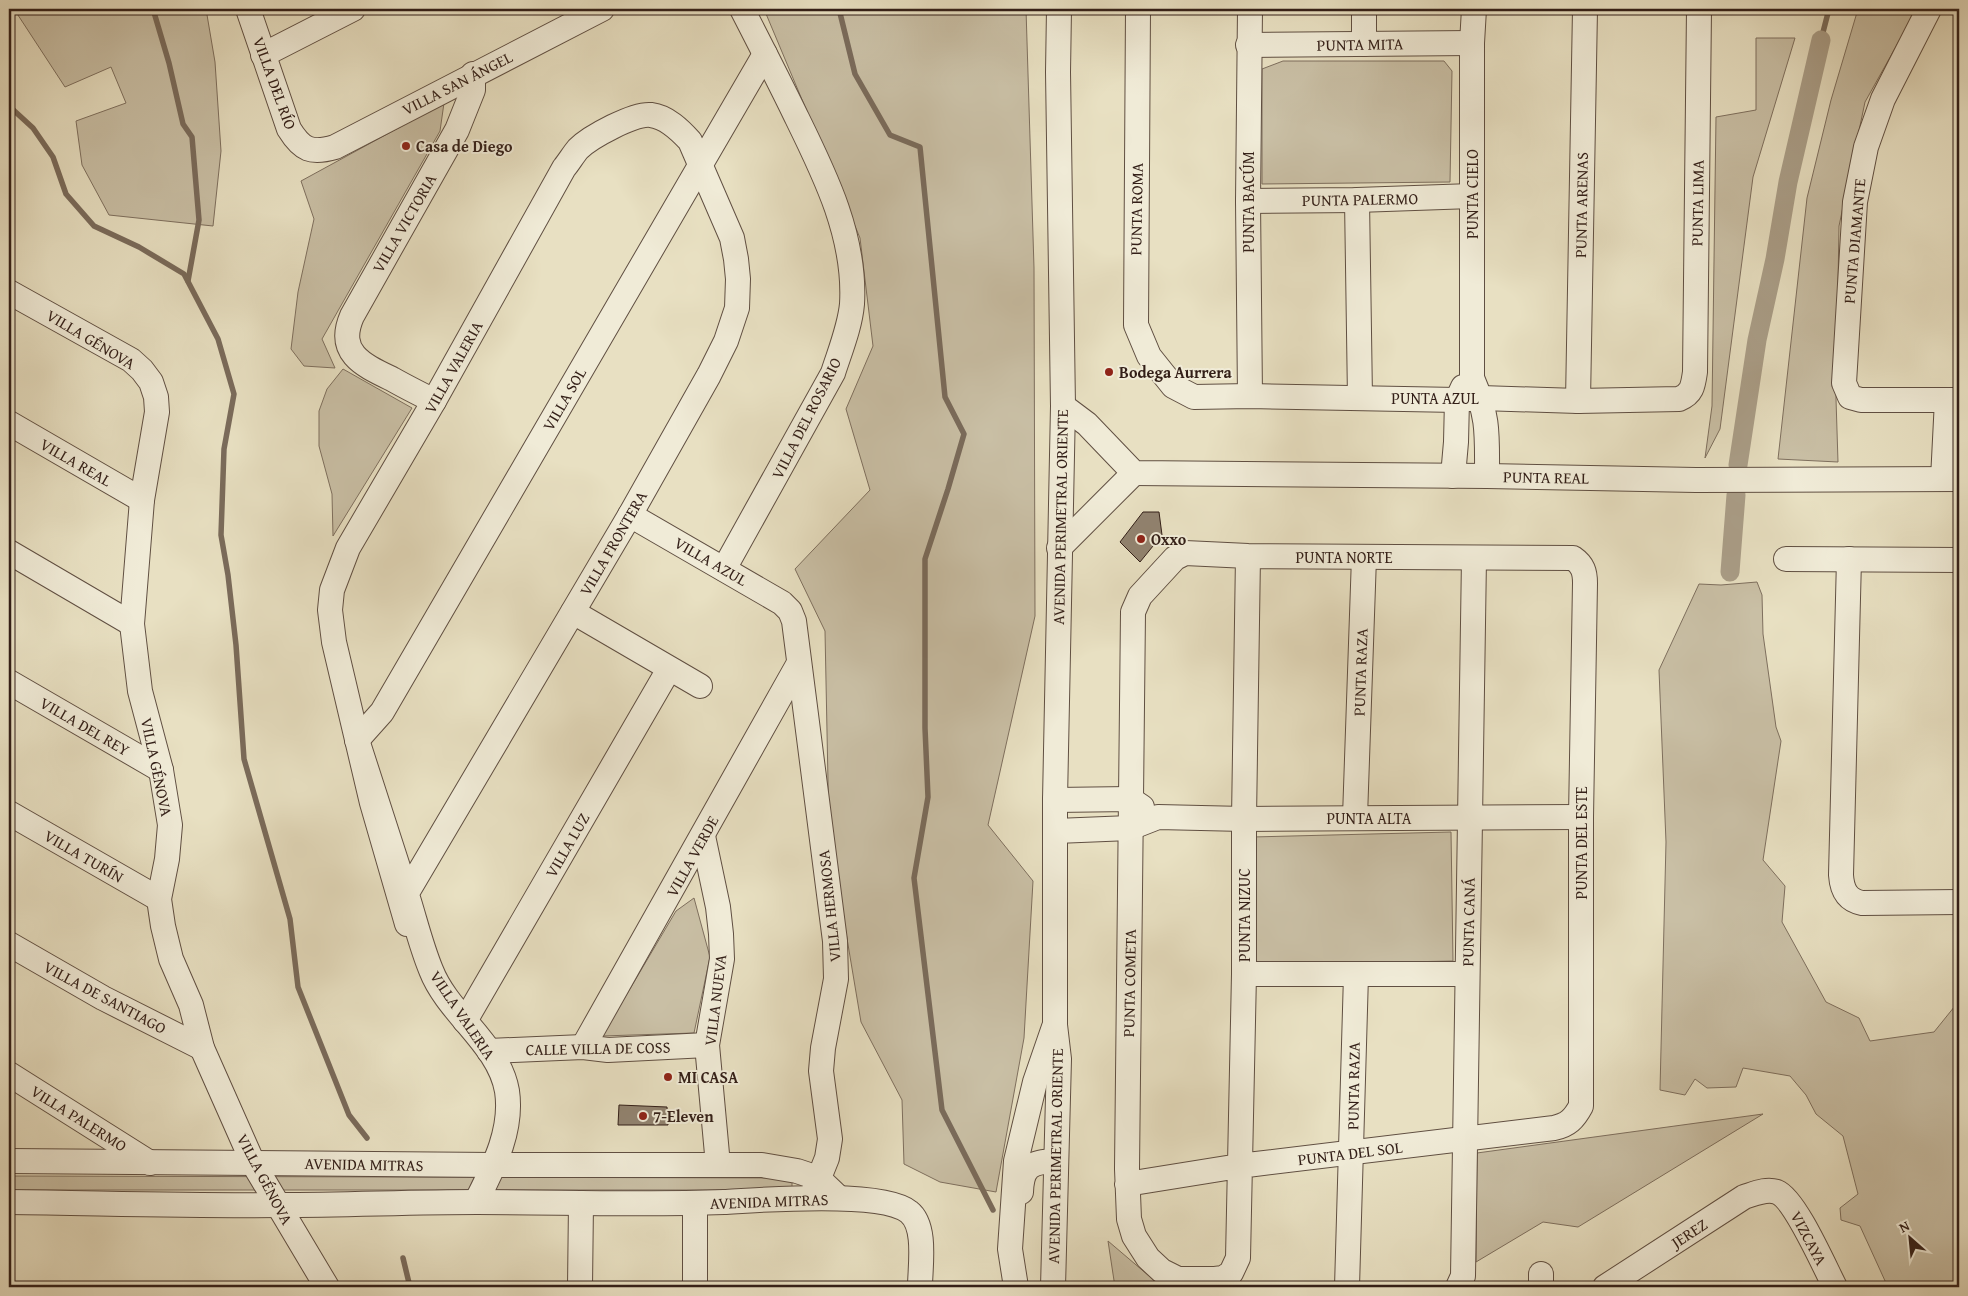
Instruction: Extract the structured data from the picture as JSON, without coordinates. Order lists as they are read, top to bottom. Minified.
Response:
{"streets":{"street":["PUNTA MITA","VILLA DEL RÍO","VILLA SAN ÁNGEL","PUNTA CIELO","PUNTA PALERMO","PUNTA BACÚM","PUNTA LIMA","PUNTA ARENAS","PUNTA ROMA","VILLA VICTORIA","PUNTA DIAMANTE","VILLA GÉNOVA","VILLA VALERIA","PUNTA AZUL","VILLA SOL","VILLA DEL ROSARIO","VILLA REAL","PUNTA REAL","AVENIDA PERIMETRAL ORIENTE","VILLA FRONTERA","PUNTA NORTE","VILLA AZUL","PUNTA RAZA","VILLA DEL REY","PUNTA ALTA","PUNTA DEL ESTE","VILLA LUZ","VILLA TURÍN","VILLA VERDE","VILLA HERMOSA","PUNTA NIZUC","PUNTA CANÁ","PUNTA COMETA","VILLA DE SANTIAGO","VILLA NUEVA","CALLE VILLA DE COSS","VILLA PALERMO","PUNTA DEL SOL","AVENIDA MITRAS","JEREZ","VIZCAYA"]},"crossings":[["PUNTA MITA","PUNTA CIELO"],["PUNTA MITA","PUNTA BACÚM"],["VILLA DEL RÍO","VILLA SAN ÁNGEL"],["VILLA SAN ÁNGEL","VILLA VICTORIA"],["PUNTA CIELO","PUNTA PALERMO"],["PUNTA CIELO","PUNTA AZUL"],["PUNTA CIELO","PUNTA REAL"],["PUNTA PALERMO","PUNTA BACÚM"],["PUNTA BACÚM","PUNTA AZUL"],["PUNTA LIMA","PUNTA AZUL"],["PUNTA ARENAS","PUNTA AZUL"],["PUNTA ROMA","PUNTA AZUL"],["VILLA VICTORIA","VILLA VALERIA"],["VILLA GÉNOVA","VILLA REAL"],["VILLA GÉNOVA","VILLA DEL REY"],["VILLA GÉNOVA","VILLA TURÍN"],["VILLA GÉNOVA","VILLA DE SANTIAGO"],["VILLA GÉNOVA","AVENIDA MITRAS"],["VILLA VALERIA","VILLA SOL"],["VILLA VALERIA","VILLA FRONTERA"],["VILLA VALERIA","VILLA LUZ"],["VILLA VALERIA","CALLE VILLA DE COSS"],["VILLA VALERIA","AVENIDA MITRAS"],["VILLA SOL","VILLA DEL ROSARIO"],["VILLA SOL","VILLA FRONTERA"],["VILLA DEL ROSARIO","VILLA AZUL"],["AVENIDA PERIMETRAL ORIENTE","PUNTA ALTA"],["VILLA FRONTERA","VILLA AZUL"],["PUNTA NORTE","PUNTA RAZA"],["PUNTA NORTE","PUNTA DEL ESTE"],["PUNTA NORTE","PUNTA NIZUC"],["PUNTA NORTE","PUNTA CANÁ"],["PUNTA NORTE","PUNTA COMETA"],["VILLA AZUL","VILLA HERMOSA"],["PUNTA RAZA","PUNTA ALTA"],["PUNTA RAZA","PUNTA DEL SOL"],["PUNTA ALTA","PUNTA DEL ESTE"],["PUNTA ALTA","PUNTA NIZUC"],["PUNTA ALTA","PUNTA CANÁ"],["PUNTA ALTA","PUNTA COMETA"],["PUNTA DEL ESTE","PUNTA DEL SOL"],["VILLA VERDE","VILLA HERMOSA"],["VILLA VERDE","VILLA NUEVA"],["VILLA VERDE","CALLE VILLA DE COSS"],["VILLA HERMOSA","AVENIDA MITRAS"],["PUNTA NIZUC","PUNTA COMETA"],["PUNTA NIZUC","PUNTA DEL SOL"],["PUNTA CANÁ","PUNTA DEL SOL"],["PUNTA COMETA","PUNTA DEL SOL"],["VILLA NUEVA","CALLE VILLA DE COSS"],["VILLA NUEVA","AVENIDA MITRAS"],["VILLA PALERMO","AVENIDA MITRAS"],["JEREZ","VIZCAYA"]],"places":["Casa de Diego","Bodega Aurrera","Oxxo","MI CASA","7-Eleven"],"north":"top left"}
